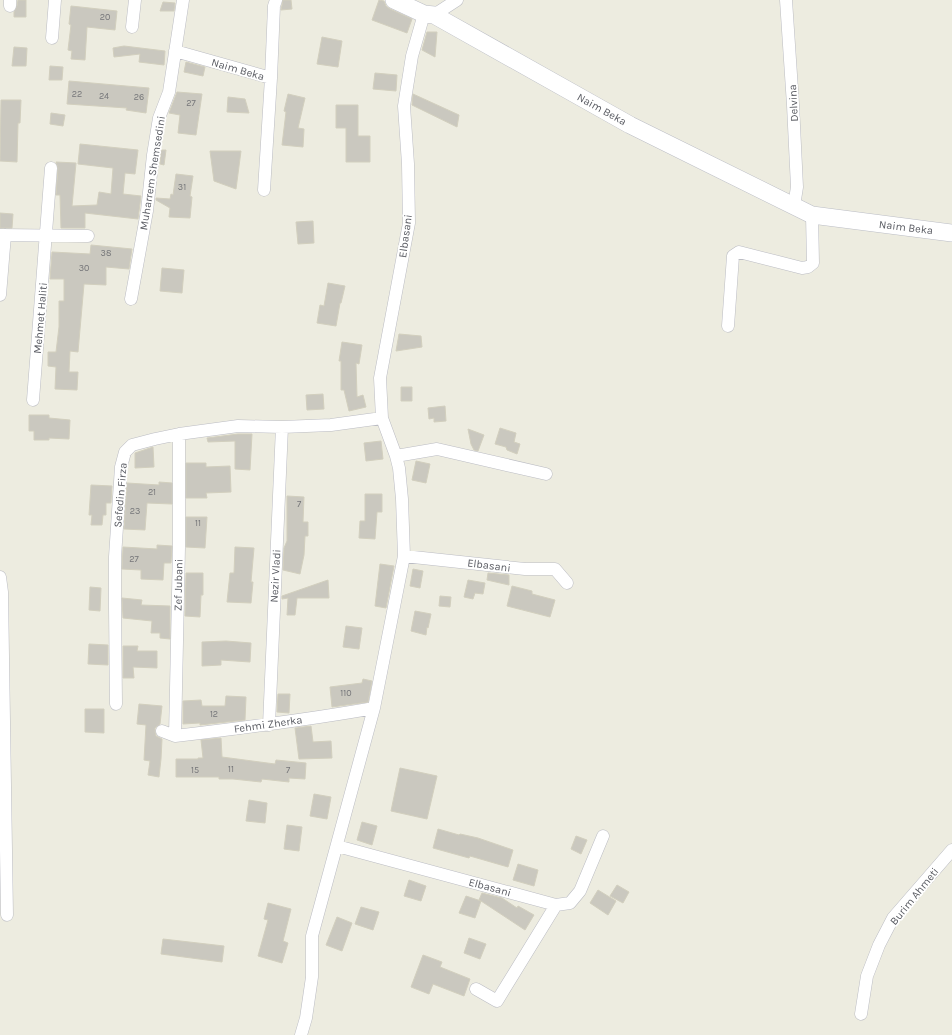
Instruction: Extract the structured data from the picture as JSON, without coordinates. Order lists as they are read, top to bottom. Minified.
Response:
{"streets":{"street":["Naim Beka","Delvina","Muharrem Shemsedini","Elbasani","Mehmet Haliti","Sefedin Firza","Nezir Vladi","Zef Jubani","Fehmi Zherka","Burim Ahmeti"]},"crossings":[["Naim Beka","Delvina"],["Naim Beka","Muharrem Shemsedini"],["Naim Beka","Elbasani"],["Elbasani","Sefedin Firza"],["Elbasani","Fehmi Zherka"],["Sefedin Firza","Nezir Vladi"],["Sefedin Firza","Zef Jubani"],["Nezir Vladi","Fehmi Zherka"],["Zef Jubani","Fehmi Zherka"]],"house_numbers":["20","22","24","26","27","31","38","30","21","7","23","11","27","110","12","11","15","7"]}
